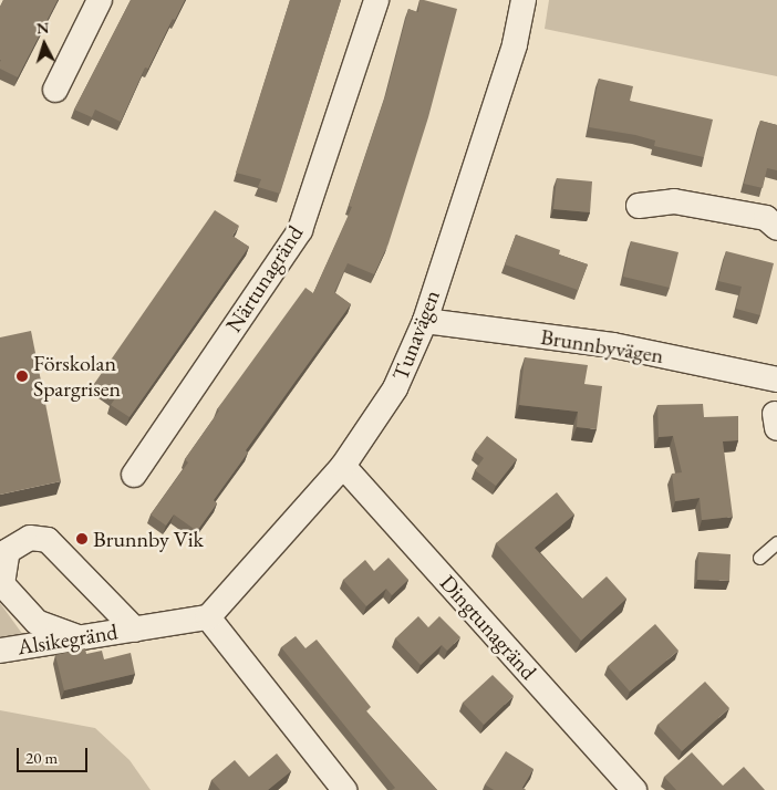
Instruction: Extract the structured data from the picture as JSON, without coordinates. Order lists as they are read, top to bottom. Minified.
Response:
{"streets":{"street":["Närtunagränd","Tunavägen","Brunnbyvägen","Dingtunagränd","Alsikegränd"]},"crossings":[["Tunavägen","Brunnbyvägen"],["Tunavägen","Dingtunagränd"]],"places":["Förskolan Spargrisen","Brunnby Vik"],"scale_bar":"20 m","north":"top"}
